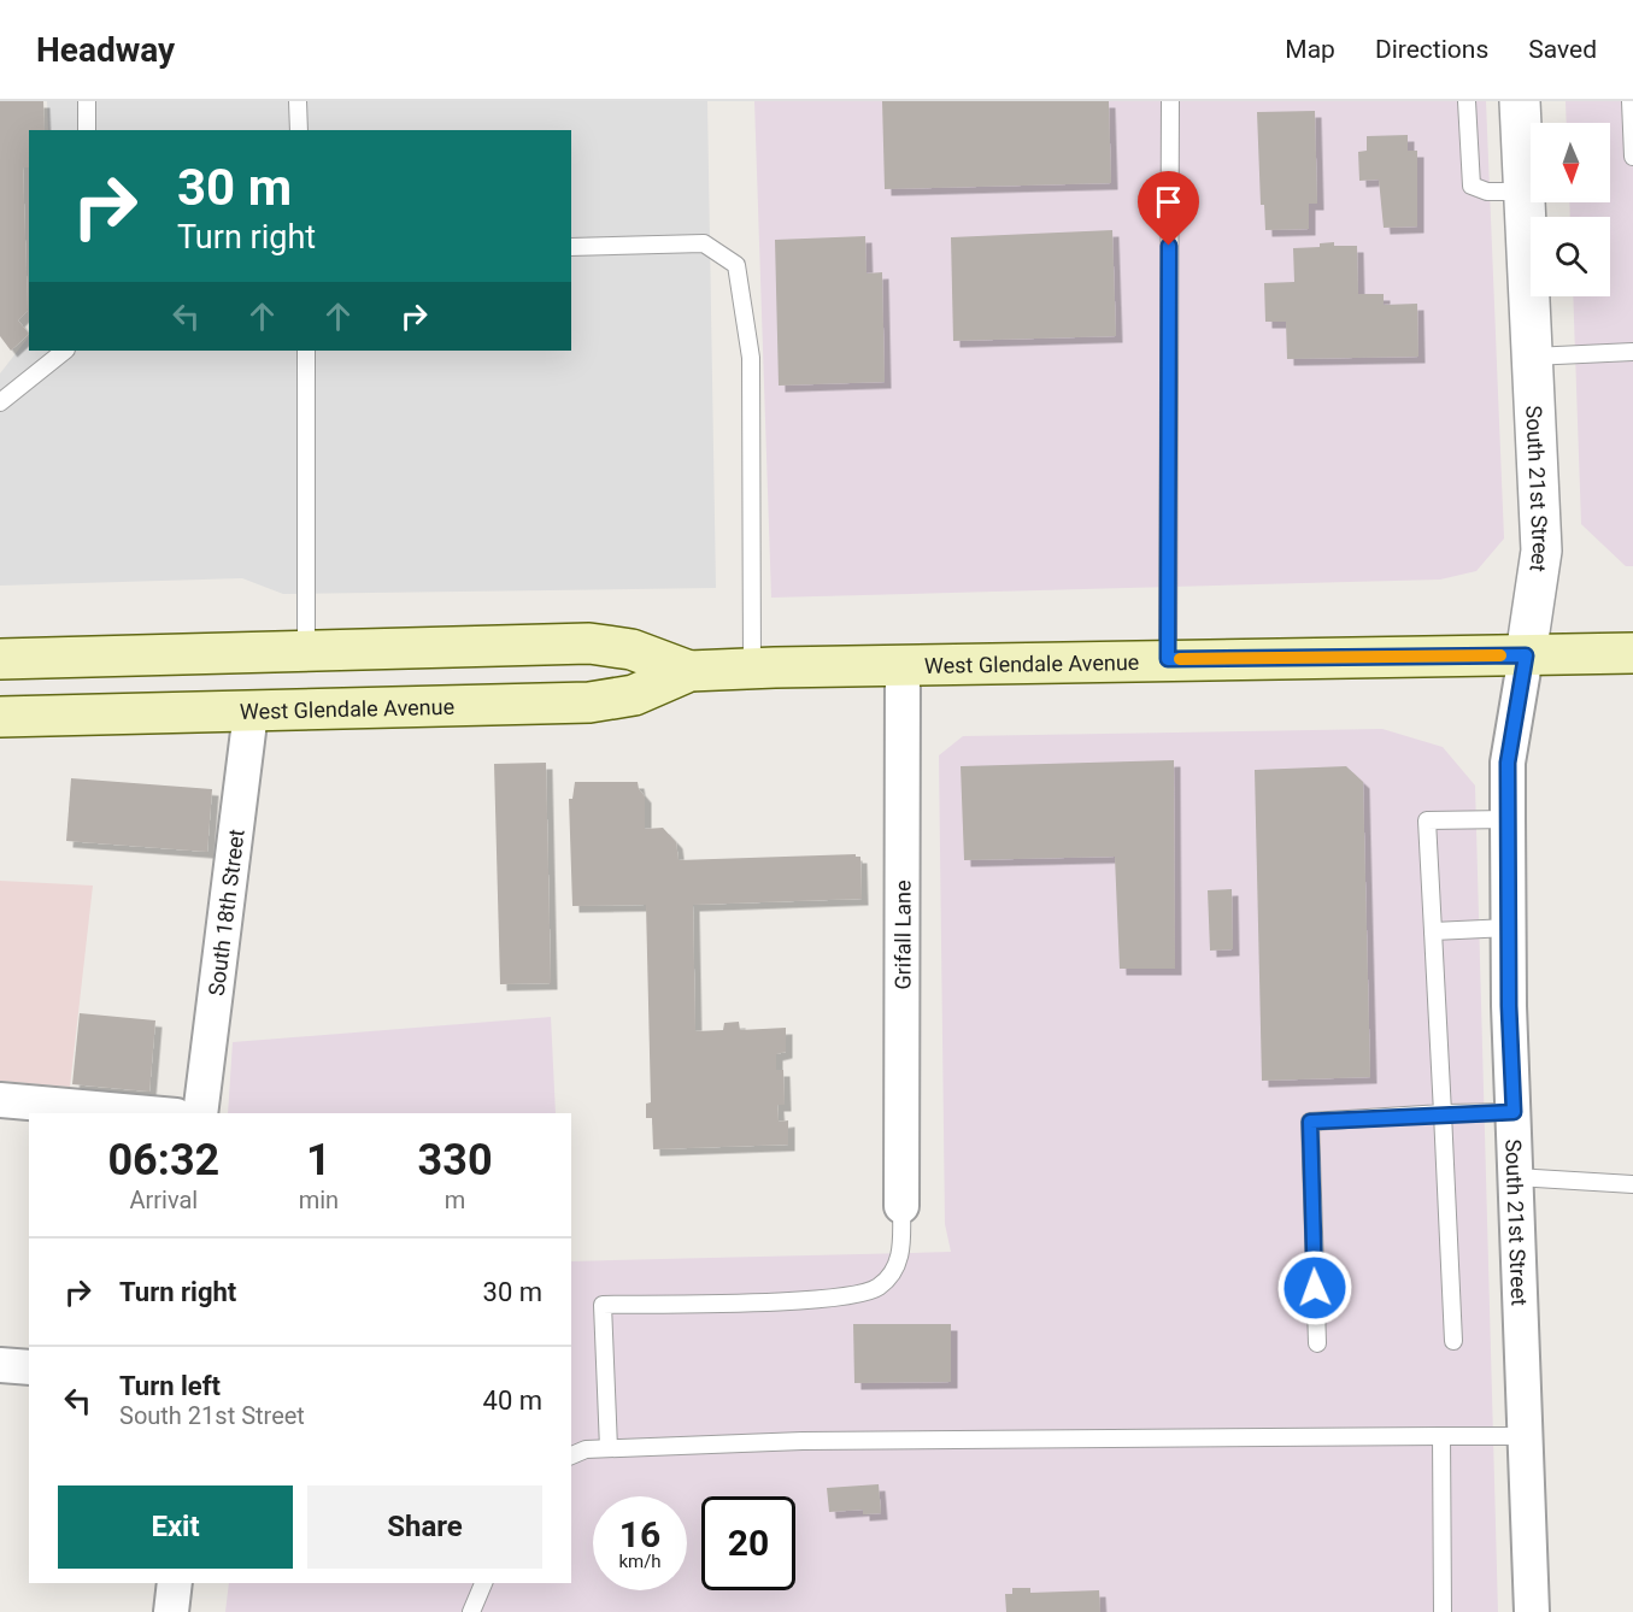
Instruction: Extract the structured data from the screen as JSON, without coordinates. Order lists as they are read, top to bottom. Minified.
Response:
{"streets":{"main road":["West Glendale Avenue"],"street":["South 21st Street","South 18th Street","Grifall Lane"]},"crossings":[["South 21st Street","West Glendale Avenue"],["West Glendale Avenue","South 18th Street"],["West Glendale Avenue","Grifall Lane"]],"north":"bottom","page":{"header":"Headway","nav":["Map","Directions","Saved"],"turn":["30 m","Turn right"],"eta":["06:32","Arrival","1","min","330","m"],"list":[{"name":"Turn right","value":"30 m"},{"name":"Turn left","note":"South 21st Street","value":"40 m"}],"buttons":["Exit","Share"],"speed":"16 km/h","limit":"20"}}
